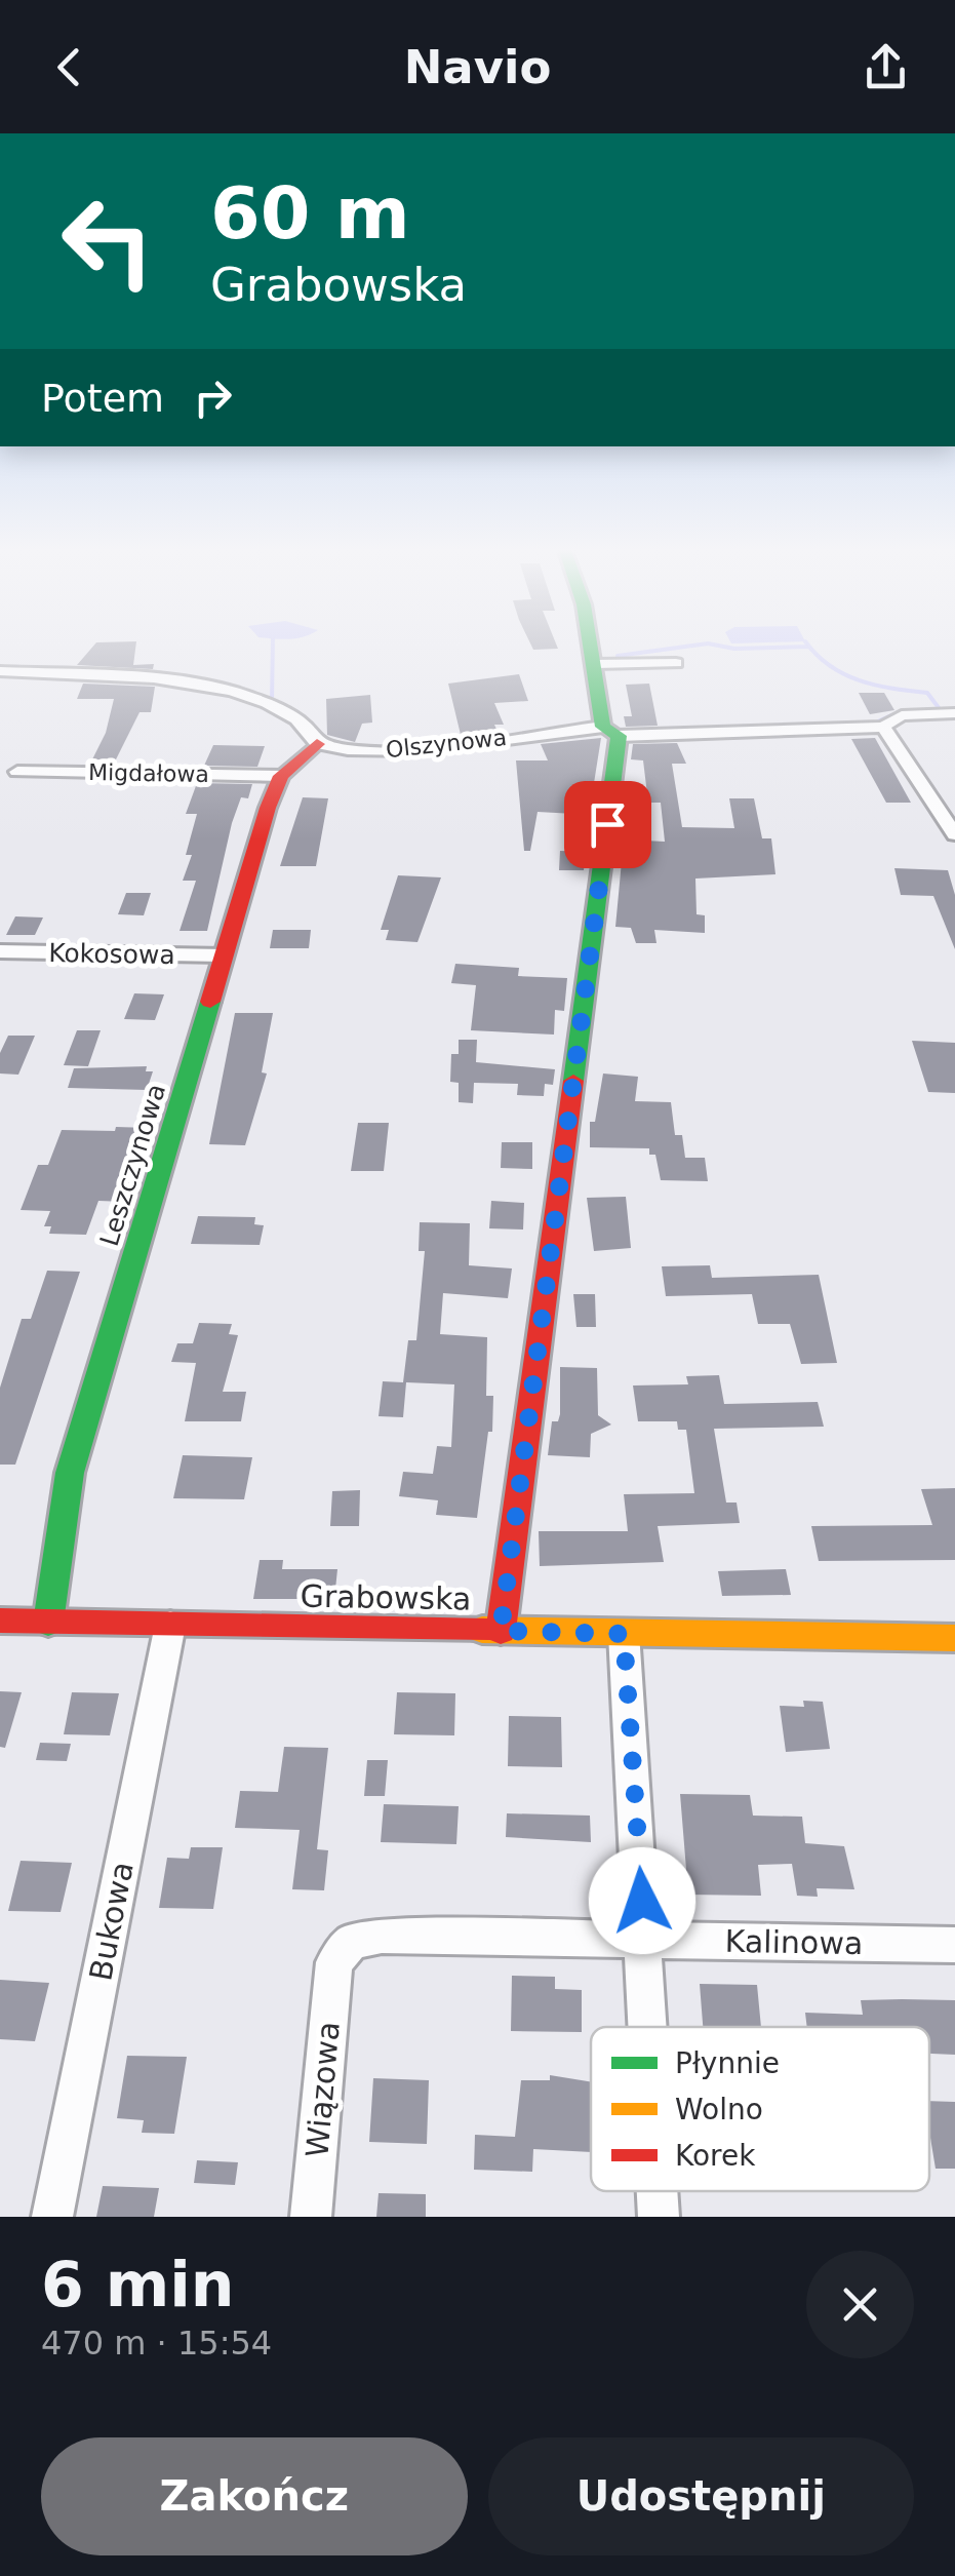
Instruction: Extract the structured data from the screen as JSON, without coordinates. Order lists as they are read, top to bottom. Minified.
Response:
{"streets":{"street":["Olszynowa","Migdałowa","Kokosowa","Leszczynowa","Grabowska","Bukowa","Kalinowa","Wiązowa"]},"crossings":[["Migdałowa","Leszczynowa"],["Kokosowa","Leszczynowa"],["Leszczynowa","Grabowska"],["Grabowska","Bukowa"],["Kalinowa","Wiązowa"]],"legend":["Płynnie","Wolno","Korek"],"page":{"header":"Navio","turn":["60 m","Grabowska"],"then":"Potem","heading":["6 min","470 m · 15:54"],"buttons":["Zakończ","Udostępnij"]}}
